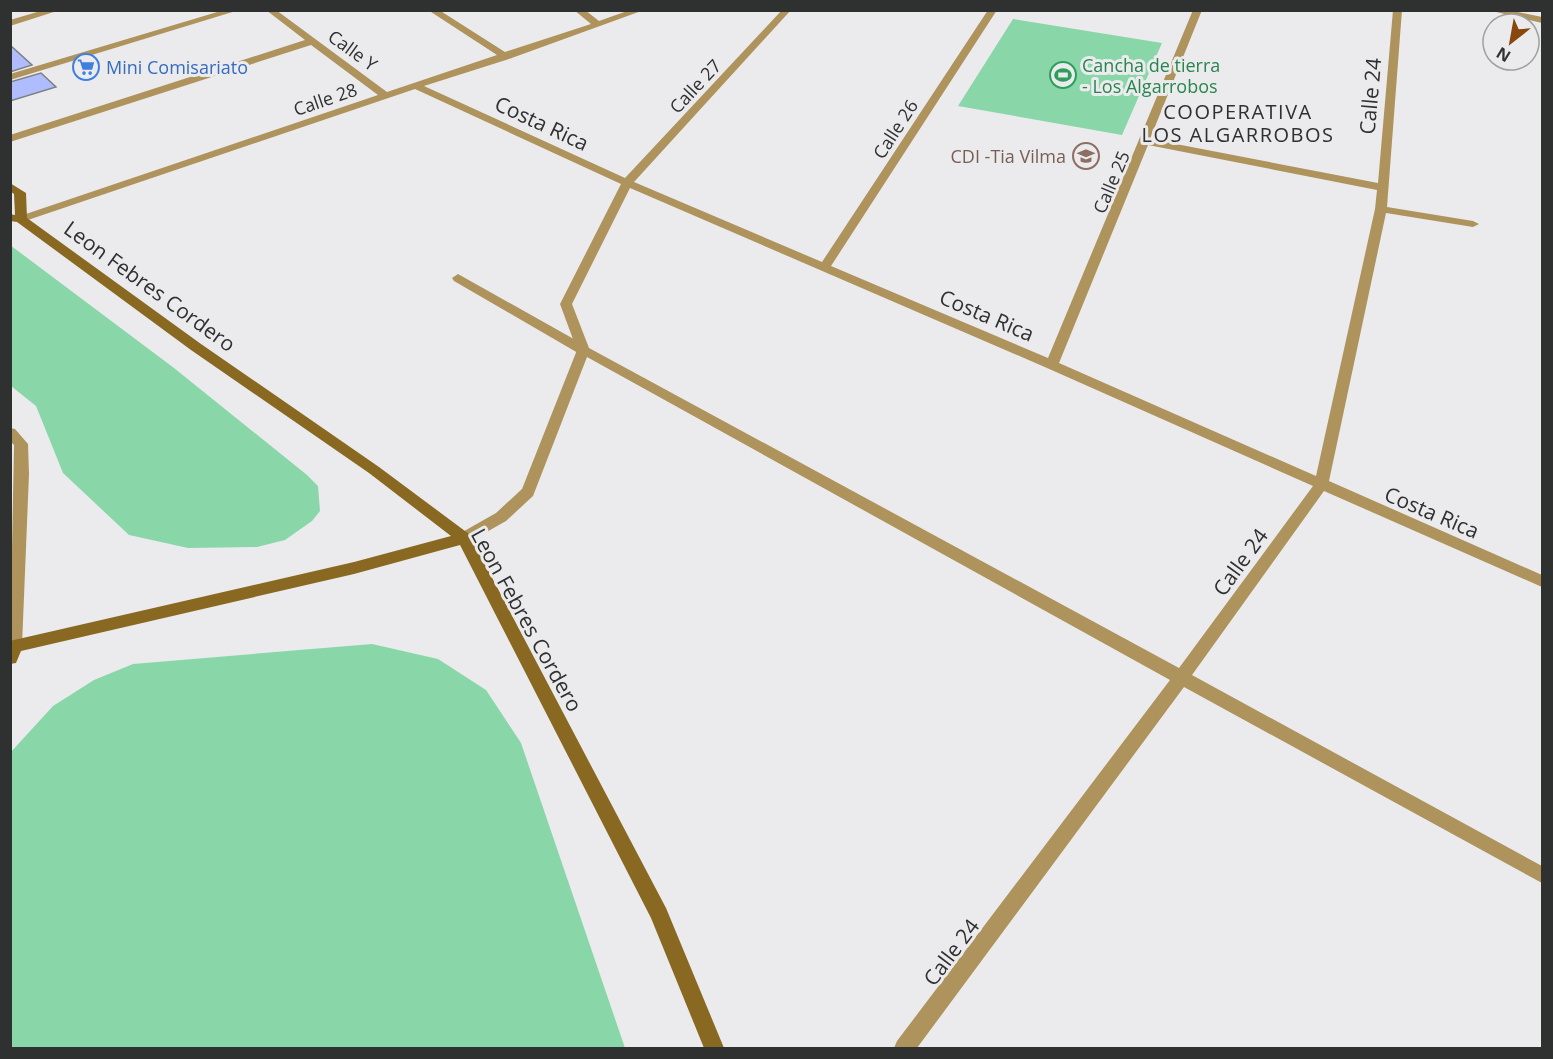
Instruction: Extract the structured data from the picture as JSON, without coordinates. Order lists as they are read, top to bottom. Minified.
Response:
{"streets":{"street":["Calle Y","Calle 27","Calle 24","Calle 28","Costa Rica","Calle 26","Calle 25","Leon Febres Cordero"]},"crossings":[["Calle Y","Calle 28"],["Calle 27","Costa Rica"],["Calle 24","Costa Rica"],["Calle 28","Costa Rica"],["Calle 28","Leon Febres Cordero"],["Costa Rica","Calle 26"],["Costa Rica","Calle 25"]],"districts":["COOPERATIVA LOS ALGARROBOS"],"places":{"supermarket":["Mini Comisariato"],"sports":["Cancha de tierra - Los Algarrobos"],"school or university":["CDI -Tia Vilma"]},"north":"bottom left"}
